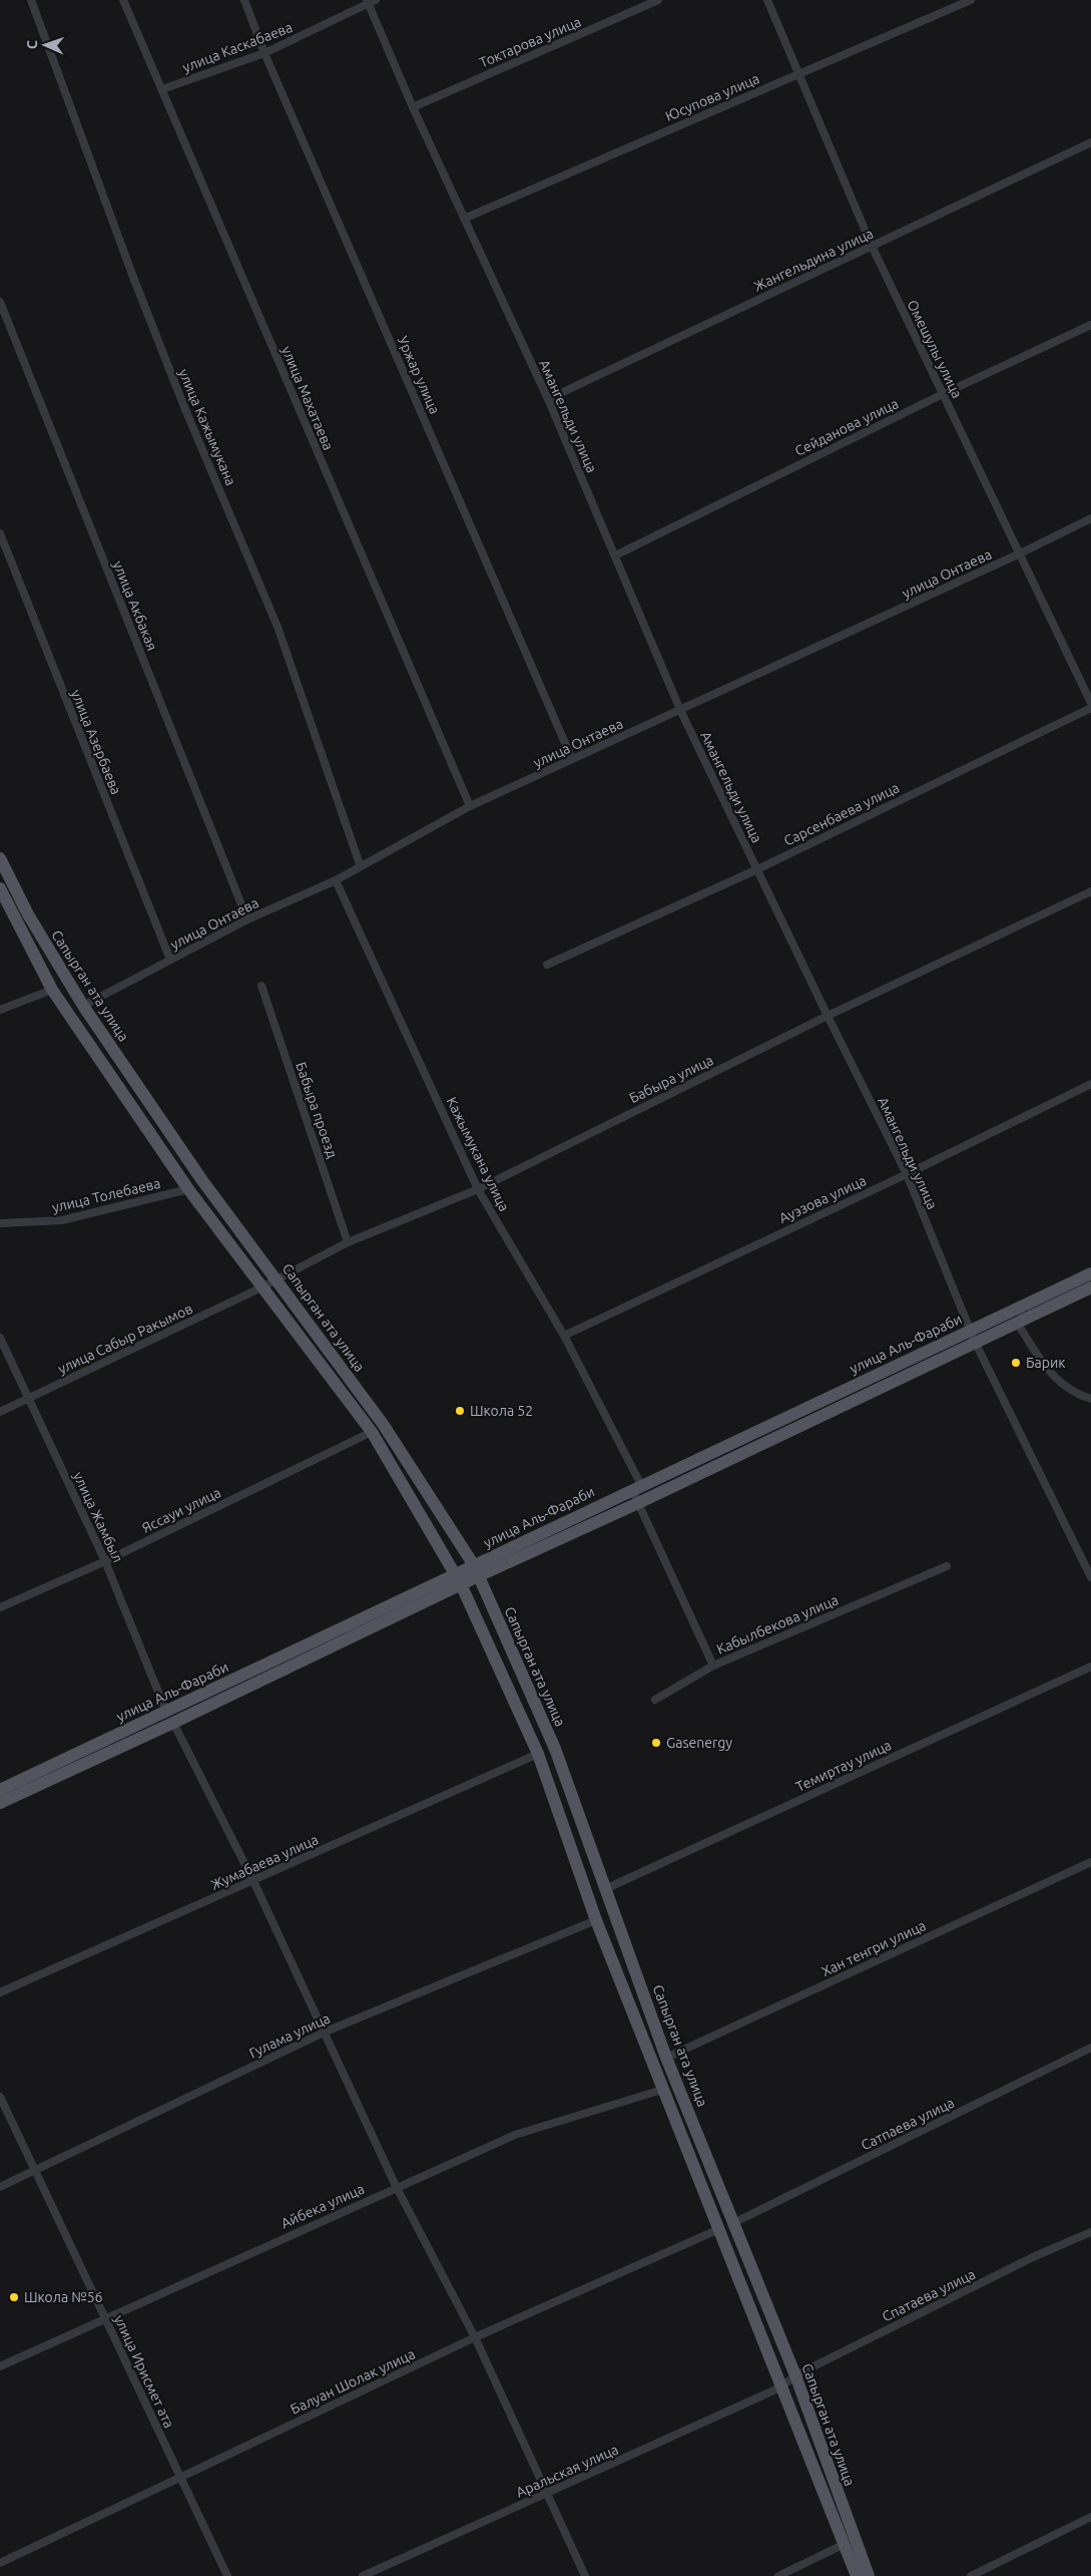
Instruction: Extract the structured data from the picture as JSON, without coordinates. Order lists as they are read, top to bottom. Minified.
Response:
{"streets":{"main road":["Сапырган ата улица","улица Аль-Фараби"],"street":["Токтарова улица","улица Каскабаева","Юсупова улица","Жангельдина улица","Омешулы улица","Уржар улица","улица Махатаева","Амангельди улица","улица Кажымукана","Сейданова улица","улица Онтаева","улица Акбакая","улица Азербаева","Сарсенбаева улица","Бабыра улица","Бабыра проезд","Кажымукана улица","улица Толебаева","Ауэзова улица","улица Сабыр Ракымов","Яссауи улица","улица Жамбыл","Кабылбекова улица","Темиртау улица","Жумабаева улица","Хан тенгри улица","Гулама улица","Сатпаева улица","Айбека улица","Спатаева улица","улица Ирисмет ата","Балуан Шолак улица","Аральская улица"]},"crossings":[["Токтарова улица","Амангельди улица"],["улица Каскабаева","Уржар улица"],["улица Каскабаева","улица Махатаева"],["улица Каскабаева","Амангельди улица"],["Юсупова улица","Омешулы улица"],["Юсупова улица","Амангельди улица"],["Жангельдина улица","Омешулы улица"],["Жангельдина улица","Амангельди улица"],["Омешулы улица","Сейданова улица"],["Омешулы улица","улица Онтаева"],["Уржар улица","улица Онтаева"],["улица Махатаева","улица Онтаева"],["Амангельди улица","Сейданова улица"],["Амангельди улица","улица Онтаева"],["Амангельди улица","Сарсенбаева улица"],["Амангельди улица","Бабыра улица"],["Амангельди улица","Ауэзова улица"],["Амангельди улица","улица Аль-Фараби"],["улица Кажымукана","улица Онтаева"],["улица Онтаева","улица Акбакая"],["улица Онтаева","улица Азербаева"],["улица Онтаева","Сапырган ата улица"],["улица Онтаева","Кажымукана улица"],["Сапырган ата улица","Бабыра улица"],["Сапырган ата улица","улица Толебаева"],["Сапырган ата улица","улица Сабыр Ракымов"],["Сапырган ата улица","улица Аль-Фараби"],["Сапырган ата улица","Яссауи улица"],["Сапырган ата улица","Темиртау улица"],["Сапырган ата улица","Жумабаева улица"],["Сапырган ата улица","Хан тенгри улица"],["Сапырган ата улица","Гулама улица"],["Сапырган ата улица","Сатпаева улица"],["Сапырган ата улица","Айбека улица"],["Сапырган ата улица","Спатаева улица"],["Сапырган ата улица","Балуан Шолак улица"],["Сапырган ата улица","Аральская улица"],["Бабыра улица","Бабыра проезд"],["Бабыра улица","Кажымукана улица"],["Бабыра улица","улица Сабыр Ракымов"],["Кажымукана улица","Ауэзова улица"],["Кажымукана улица","улица Аль-Фараби"],["Кажымукана улица","Кабылбекова улица"],["улица Сабыр Ракымов","улица Жамбыл"],["улица Аль-Фараби","улица Жамбыл"],["улица Аль-Фараби","Кабылбекова улица"],["Яссауи улица","улица Жамбыл"],["Гулама улица","улица Ирисмет ата"],["Айбека улица","улица Ирисмет ата"],["Спатаева улица","Аральская улица"],["улица Ирисмет ата","Балуан Шолак улица"]],"places":["Барик","Школа 52","Gasenergy","Школа №56"],"north":"left"}
